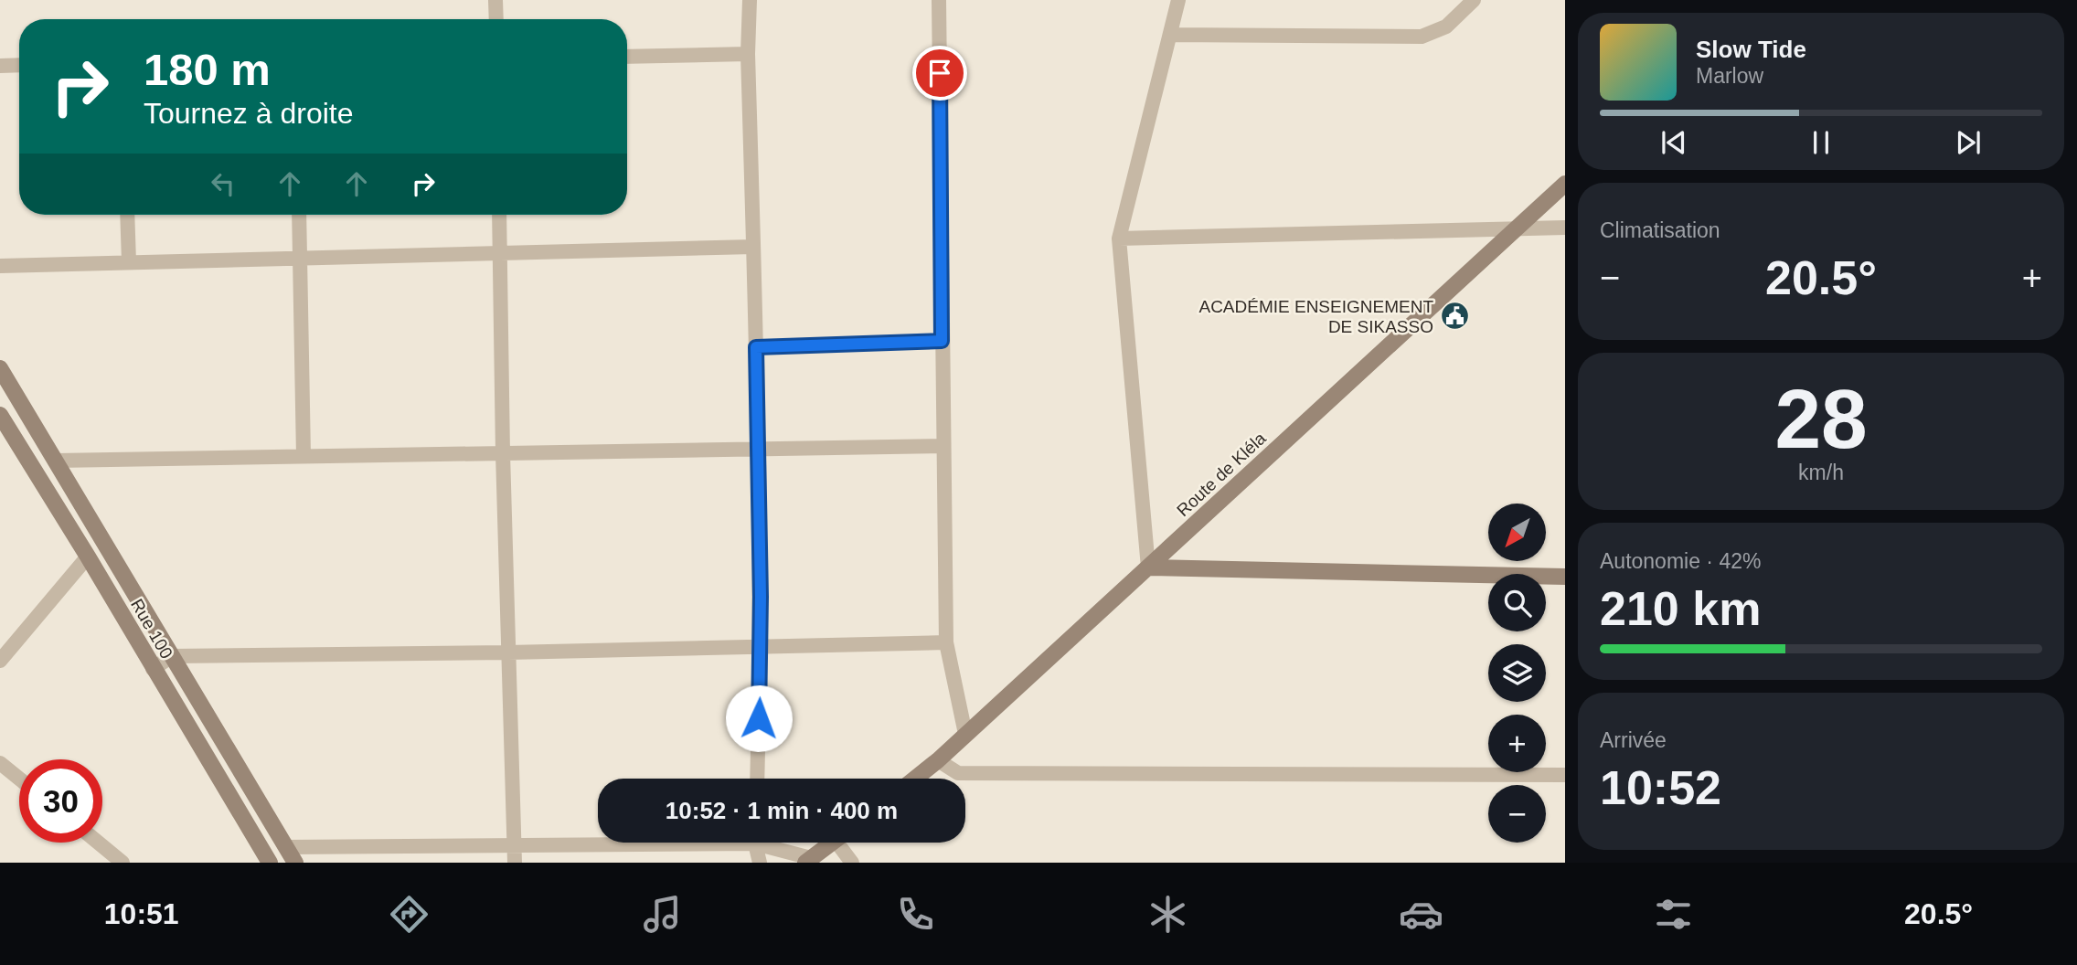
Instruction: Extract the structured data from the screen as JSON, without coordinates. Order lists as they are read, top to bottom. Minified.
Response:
{"streets":{"street":["Route de Kléla","Rue 100"]},"places":{"public building":["ACADÉMIE ENSEIGNEMENT DE SIKASSO"]},"north":"bottom left","page":{"turn":["180 m","Tournez à droite"],"song":["Slow Tide","Marlow"],"tile":["Climatisation",["28","km/h"],["Autonomie · 42%","210 km"],["Arrivée","10:52"]],"heat":["−","20.5°","+"],"map_buttons":["+","−"],"limit":"30","trip":"10:52 · 1 min · 400 m","tabs":["10:51","20.5°"]}}
